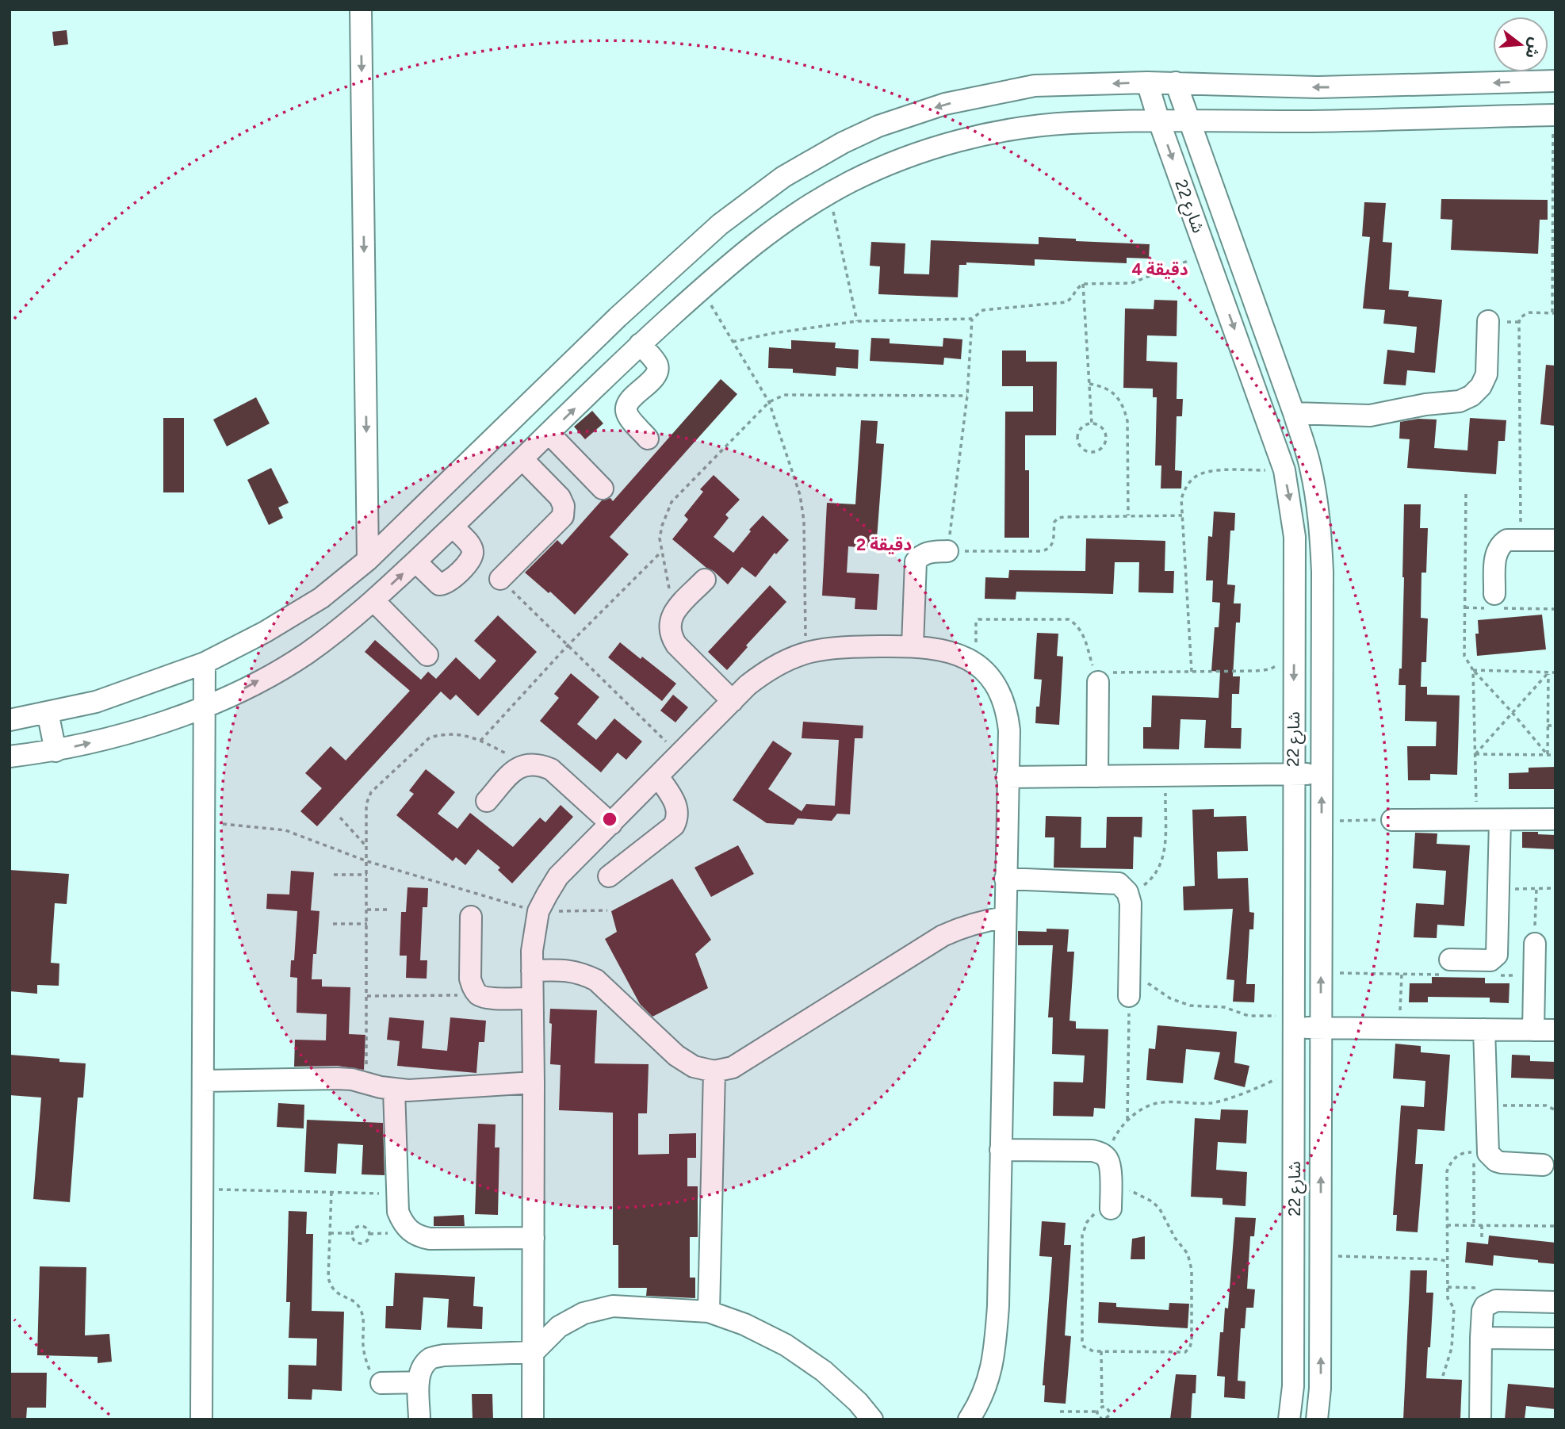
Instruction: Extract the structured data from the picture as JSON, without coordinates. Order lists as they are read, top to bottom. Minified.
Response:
{"streets":{"street":["شارع 22"]},"north":"right","rings":["4 دقيقة","2 دقيقة"]}
